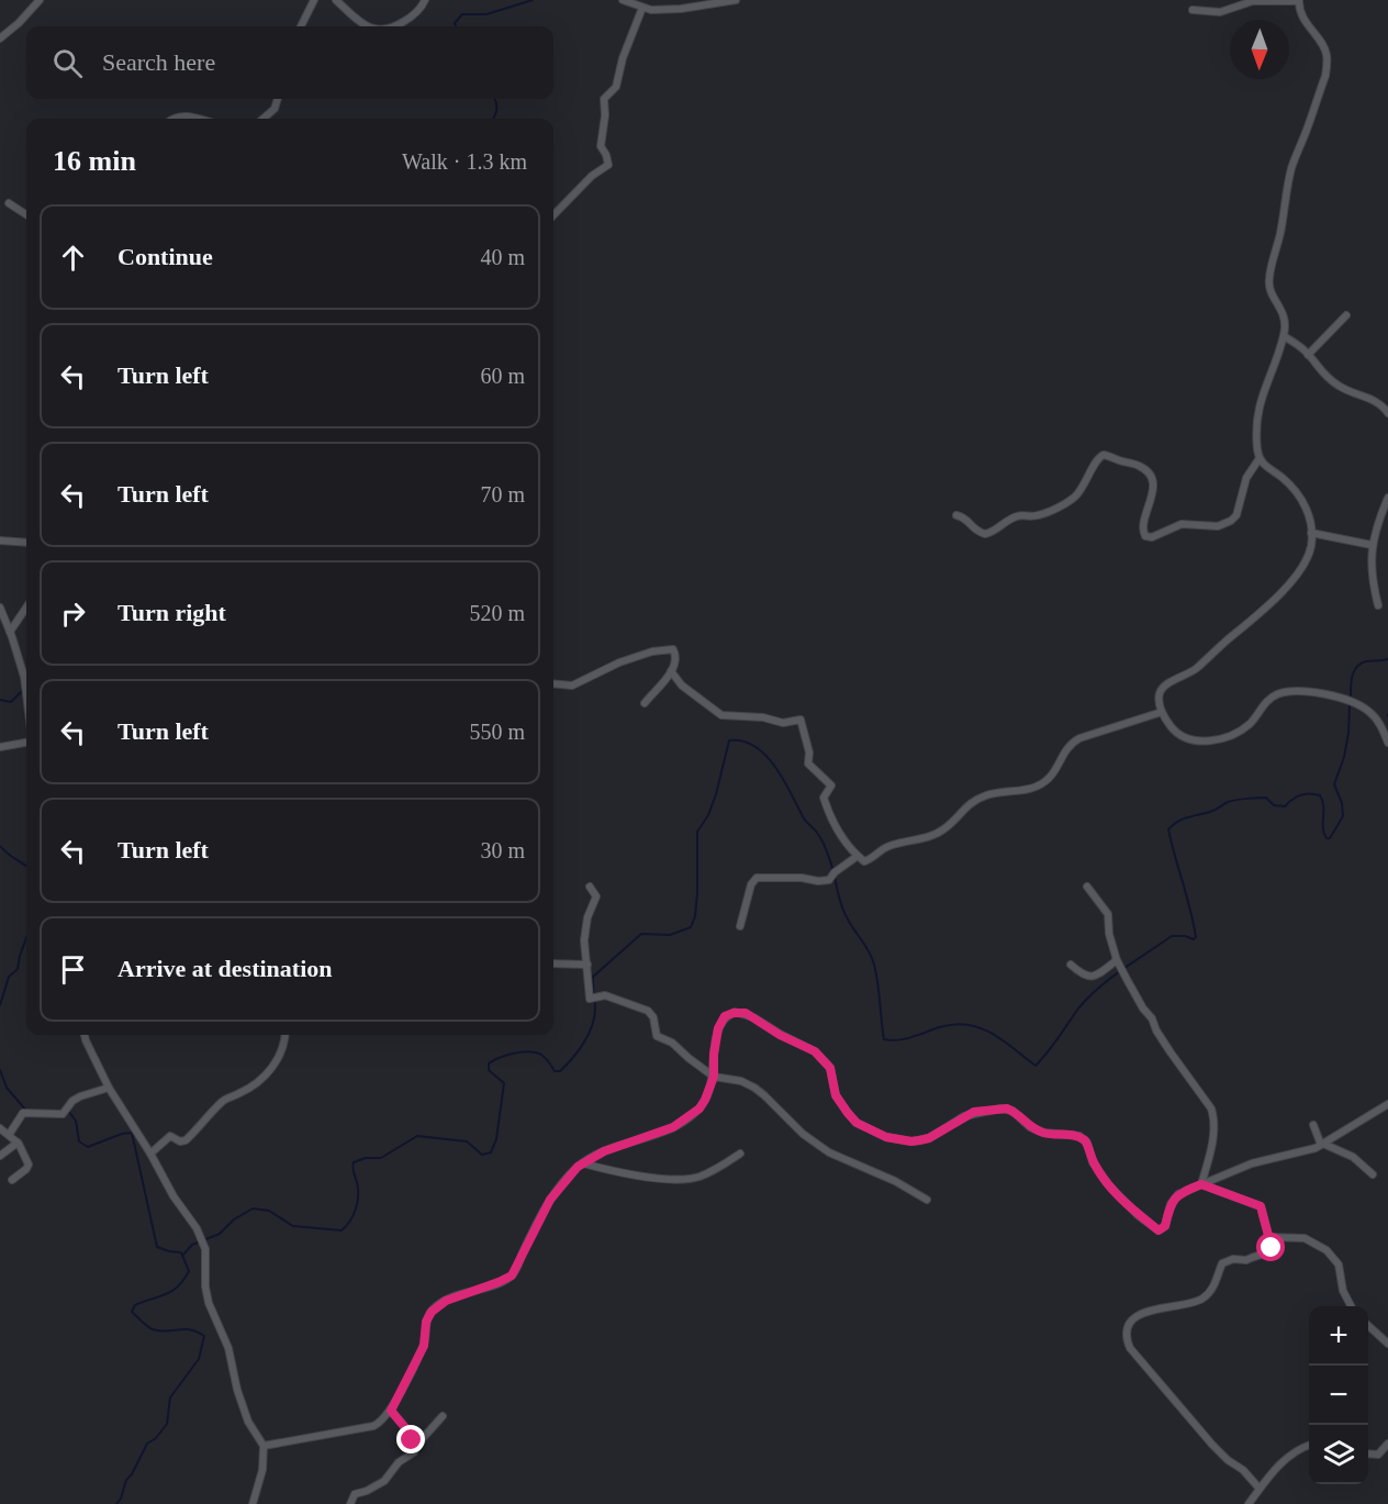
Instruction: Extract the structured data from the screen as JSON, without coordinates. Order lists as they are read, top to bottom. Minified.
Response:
{"north":"bottom","page":{"search":"Search here","heading":["16 min","Walk · 1.3 km"],"list":[["Continue","40 m"],["Turn left","60 m"],["Turn left","70 m"],["Turn right","520 m"],["Turn left","550 m"],["Turn left","30 m"],"Arrive at destination"],"map_buttons":["+","−"]}}
